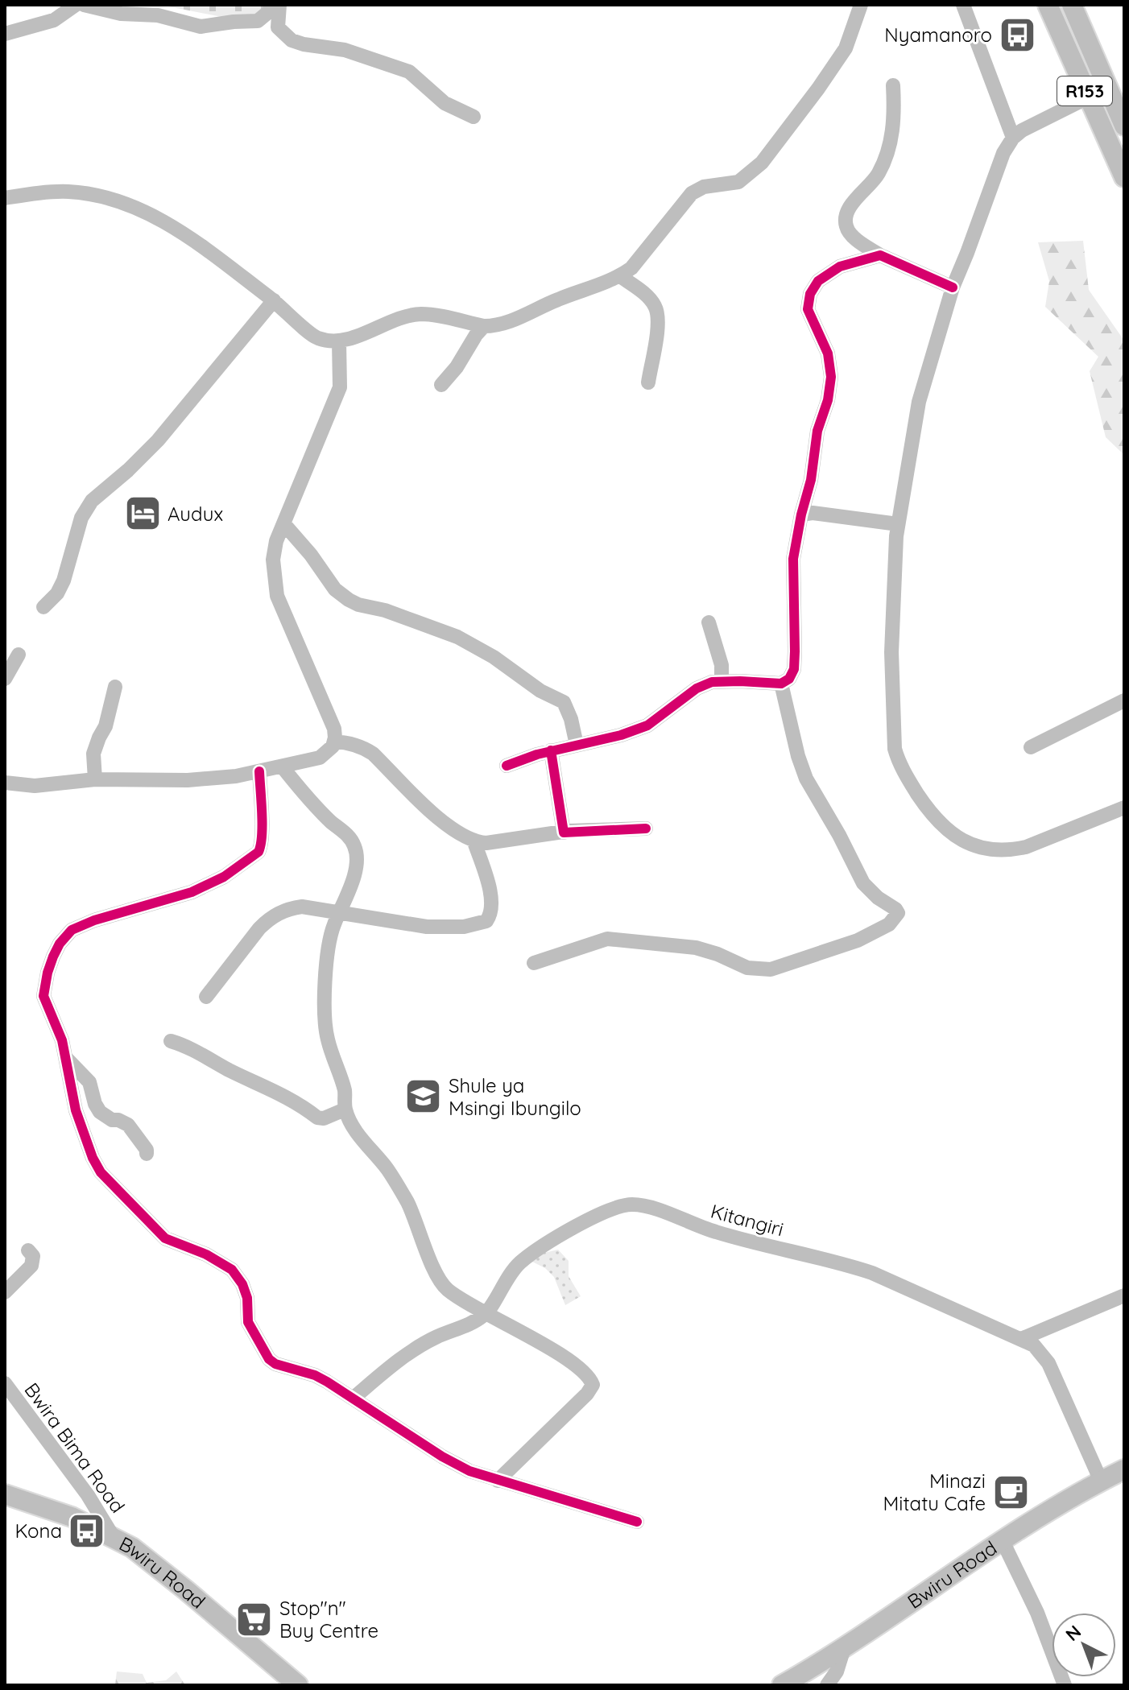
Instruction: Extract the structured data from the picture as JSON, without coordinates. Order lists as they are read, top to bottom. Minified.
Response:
{"streets":{"main road":["R153","Bwiru Road"],"street":["Kitangiri","Bwira Bima Road"]},"crossings":[["Kitangiri","Bwiru Road"],["Bwira Bima Road","Bwiru Road"]],"places":{"bus stop":["Nyamanoro","Kona"],"hotel":["Audux"],"school or university":["Shule ya Msingi Ibungilo"],"cafe":["Minazi Mitatu Cafe"],"supermarket":["Stop\"n\" Buy Centre"]},"north":"top left"}
